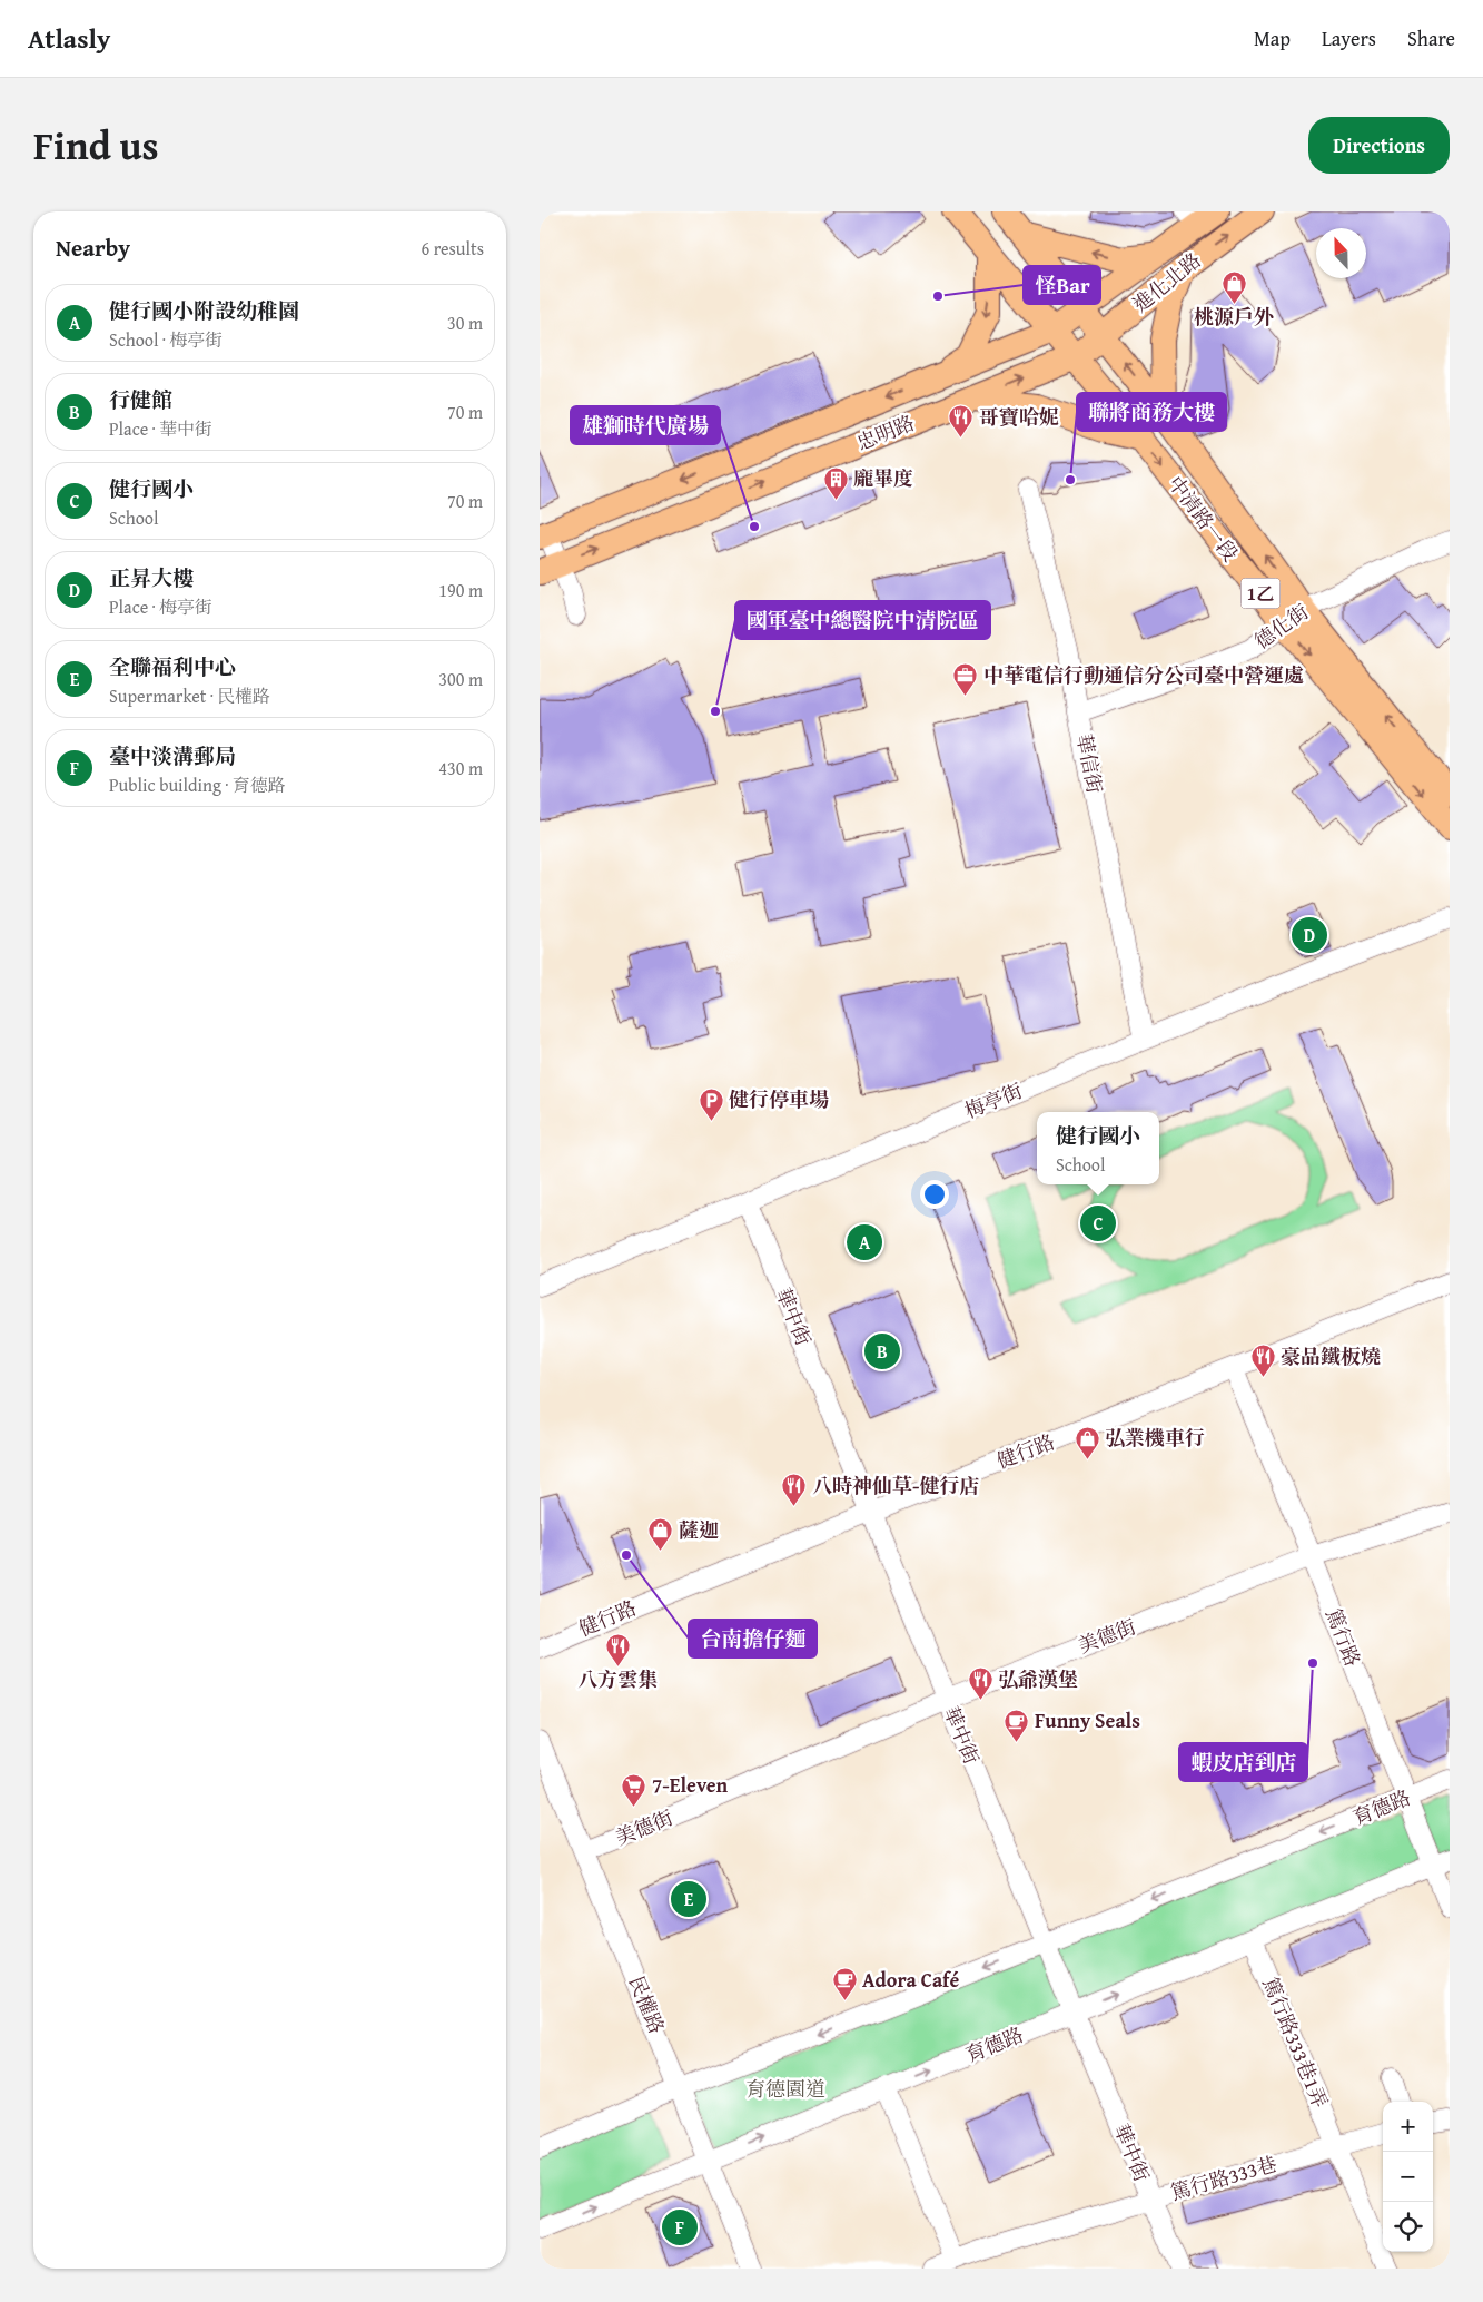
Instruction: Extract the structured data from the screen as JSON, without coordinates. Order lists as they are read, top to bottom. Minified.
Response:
{"streets":{"main road":["進化北路","忠明路","中清路一段","1乙"],"street":["德化街","華信街","梅亭街","華中街","健行路","美德街","篤行路","育德路","民權路","篤行路333巷1弄","篤行路333巷"]},"crossings":[["進化北路","忠明路"],["進化北路","中清路一段"],["忠明路","中清路一段"],["中清路一段","德化街"],["德化街","華信街"],["華信街","梅亭街"],["梅亭街","華中街"],["華中街","健行路"],["華中街","美德街"],["華中街","育德路"],["華中街","篤行路333巷"],["健行路","篤行路"],["美德街","篤行路"],["美德街","民權路"],["篤行路","育德路"],["育德路","民權路"],["育德路","篤行路333巷1弄"],["篤行路333巷1弄","篤行路333巷"]],"parks":["育德園道"],"places":{"other":["怪Bar","聯將商務大樓","雄獅時代廣場","國軍臺中總醫院中清院區","台南擔仔麵","蝦皮店到店"],"shop":["桃源戶外","弘業機車行","薩迦"],"restaurant":["哥寶哈妮","豪品鐵板燒","八時神仙草-健行店","八方雲集","弘爺漢堡"],"building":["龐畢度"],"office":["中華電信行動通信分公司臺中營運處"],"parking":["健行停車場"],"cafe":["Funny Seals","Adora Café"],"supermarket":["7-Eleven"]},"north":"top","page":{"header":"Atlasly","nav":["Map","Layers","Share"],"title":"Find us","buttons":"Directions","heading":["Nearby","6 results"],"list":[{"mark":"A","name":"健行國小附設幼稚園","note":"School · 梅亭街","value":"30 m"},{"mark":"B","name":"行健館","note":"Place · 華中街","value":"70 m"},{"mark":"C","name":"健行國小","note":"School","value":"70 m"},{"mark":"D","name":"正昇大樓","note":"Place · 梅亭街","value":"190 m"},{"mark":"E","name":"全聯福利中心","note":"Supermarket · 民權路","value":"300 m"},{"mark":"F","name":"臺中淡溝郵局","note":"Public building · 育德路","value":"430 m"}],"pins":["D","C","A","B","E","F"],"popup":["健行國小","School"],"map_buttons":["+","−"]}}
